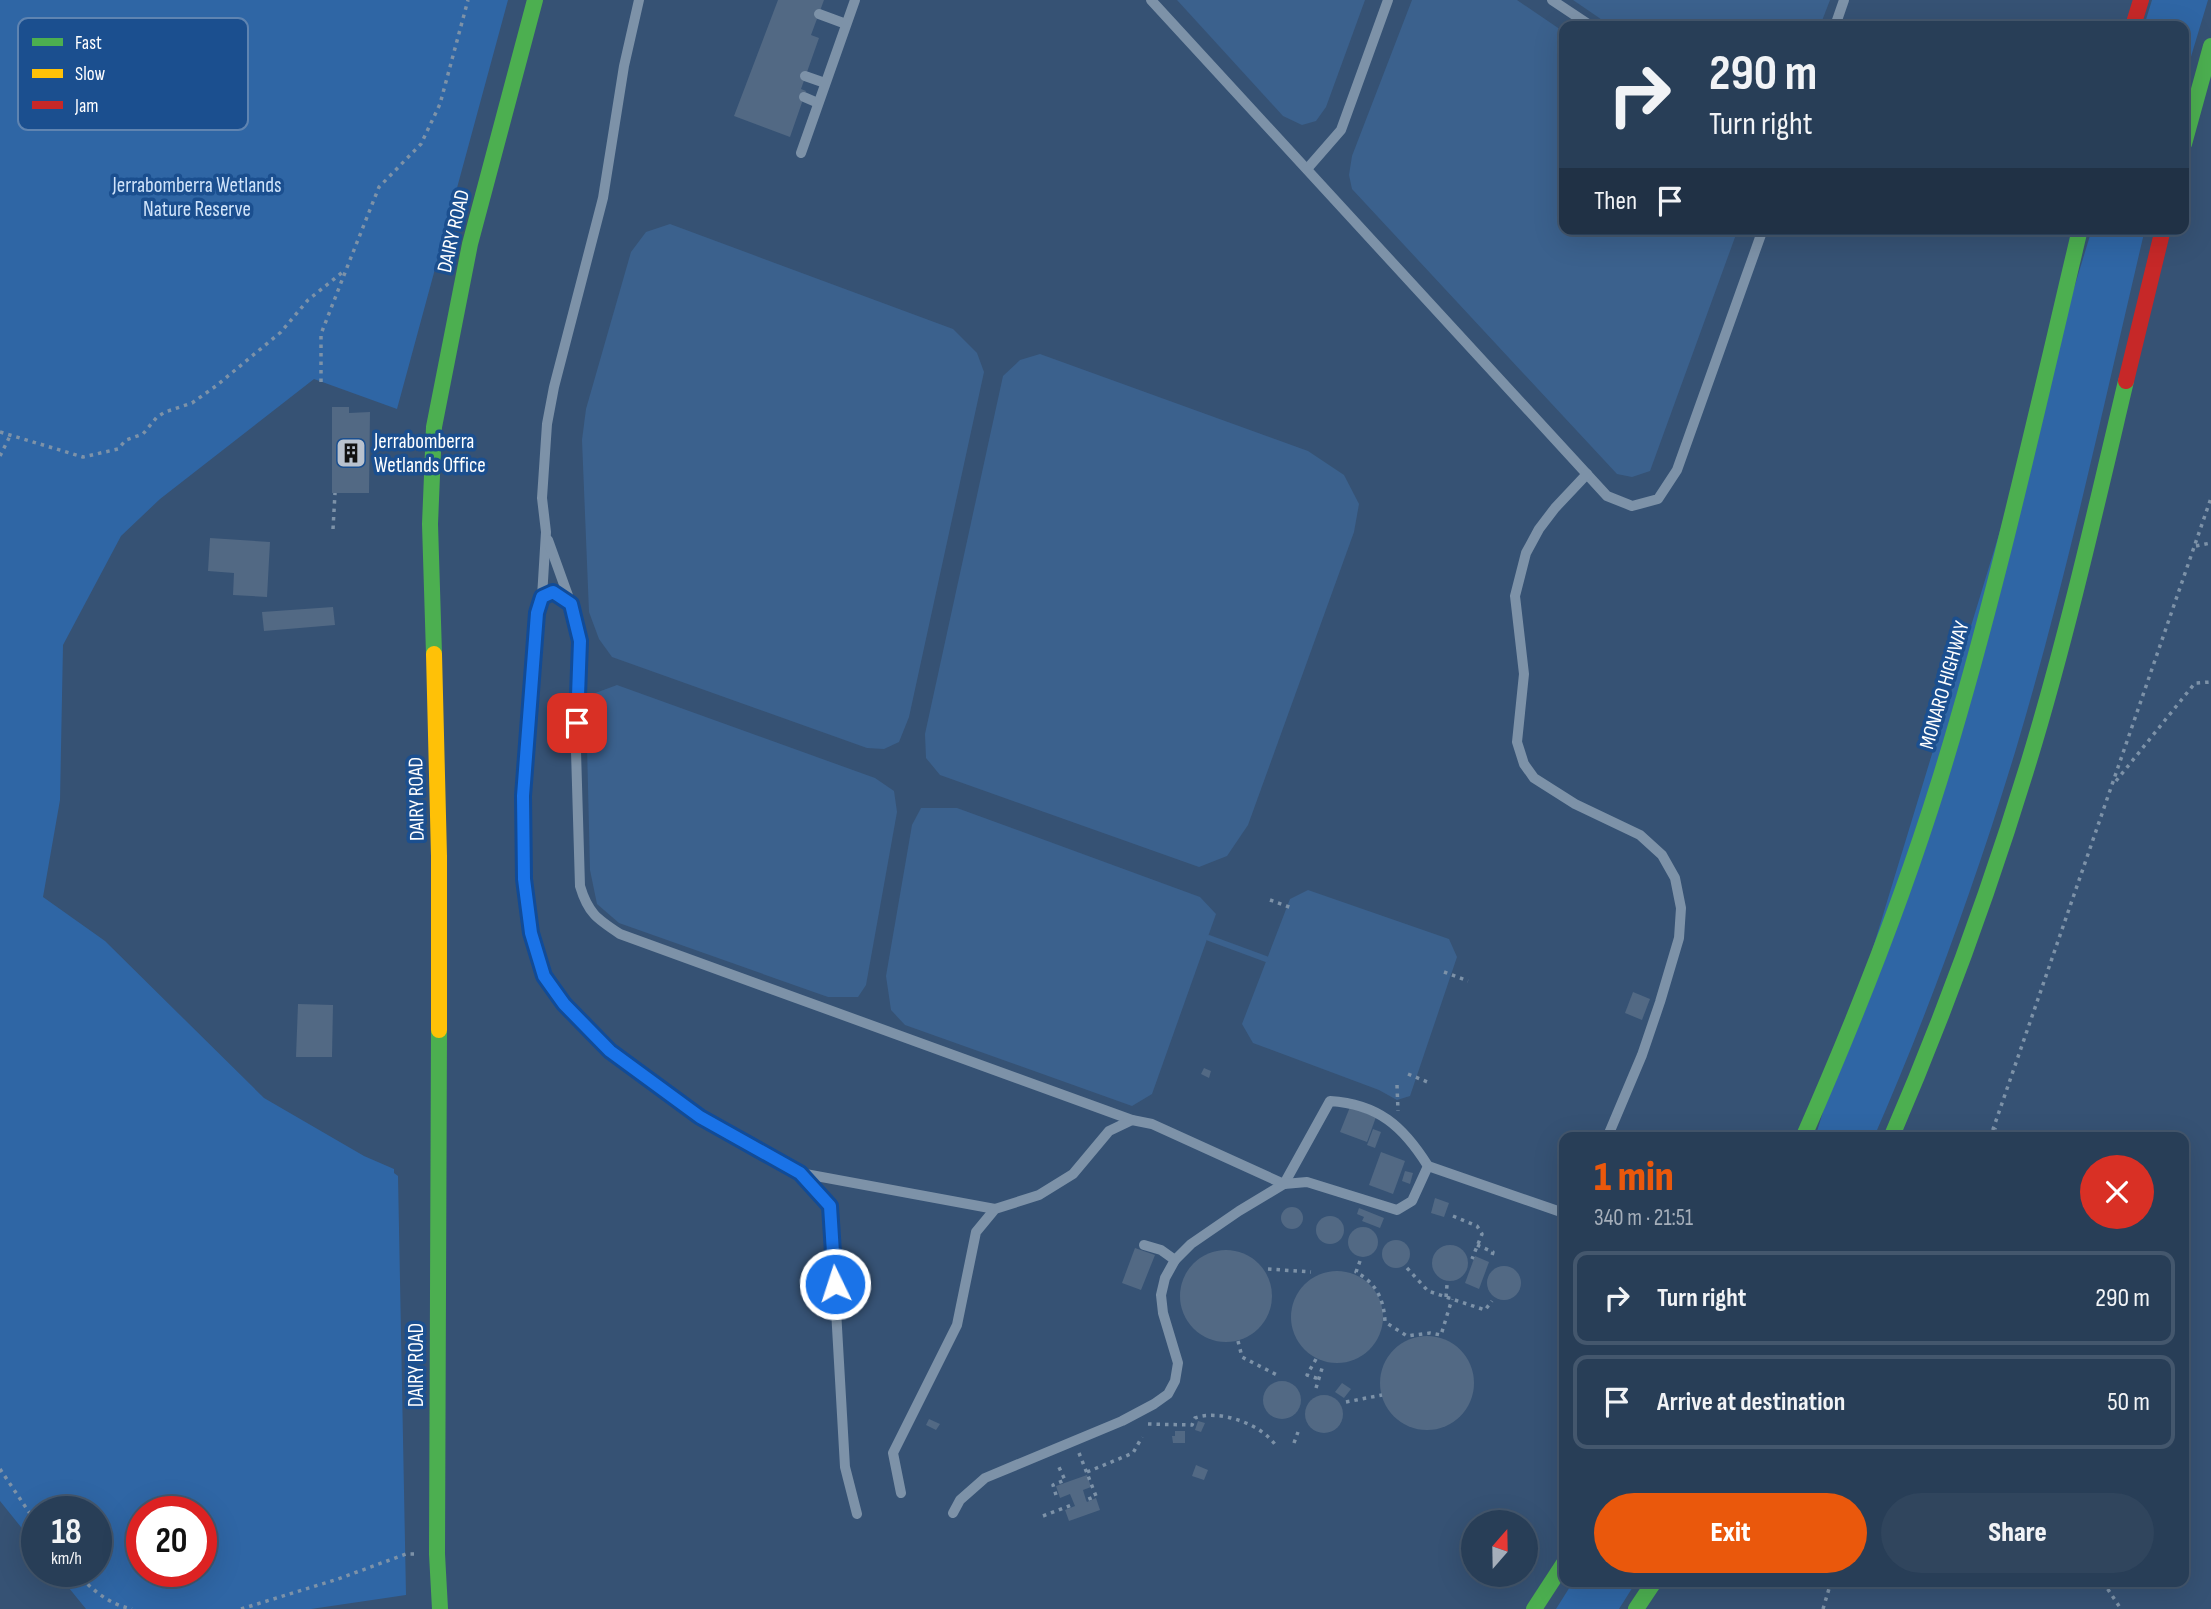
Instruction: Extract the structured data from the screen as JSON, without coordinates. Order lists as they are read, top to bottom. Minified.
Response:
{"streets":{"main road":["DAIRY ROAD","MONARO HIGHWAY"]},"parks":["Jerrabomberra Wetlands Nature Reserve"],"places":{"building":["Jerrabomberra Wetlands Office"]},"legend":["Fast","Slow","Jam"],"north":"top","page":{"turn":["290 m","Turn right"],"then":"Then","heading":["1 min","340 m · 21:51"],"list":[{"name":"Turn right","value":"290 m"},{"name":"Arrive at destination","value":"50 m"}],"buttons":["Exit","Share"],"speed":"18 km/h","limit":"20"}}
